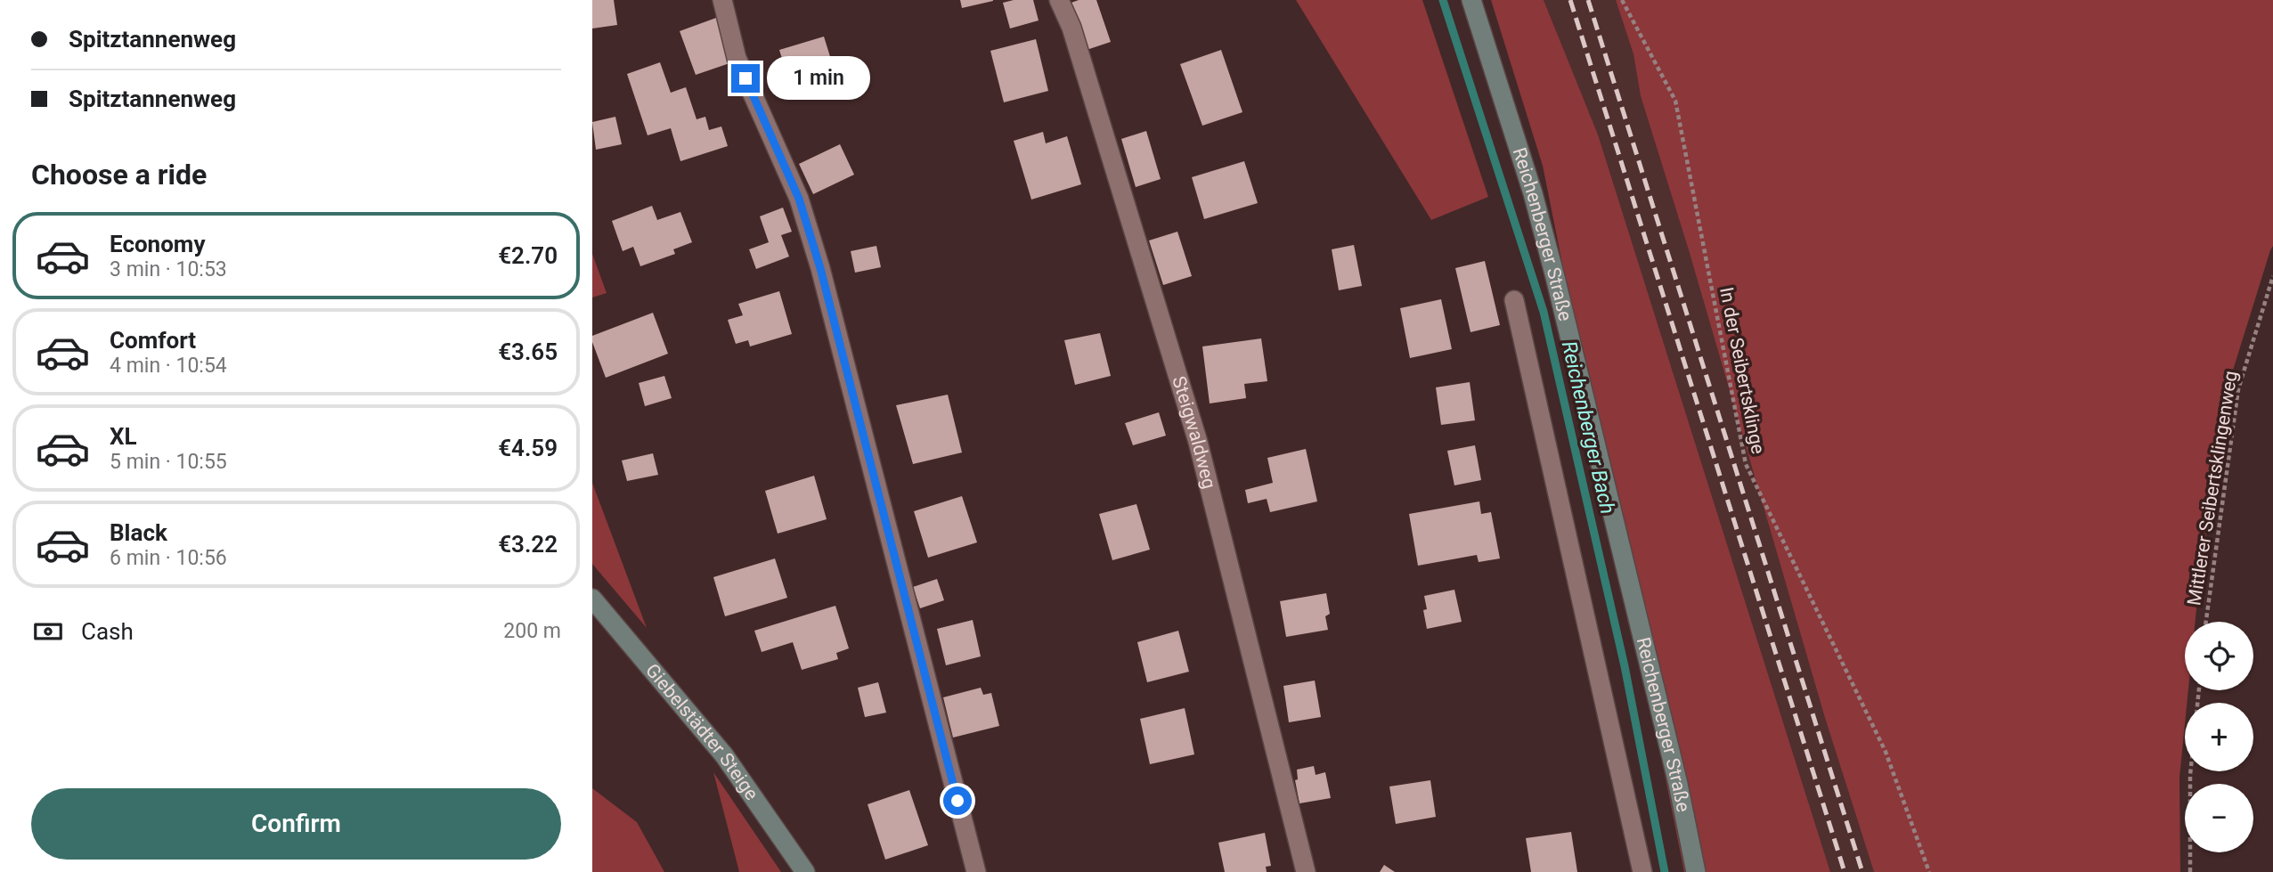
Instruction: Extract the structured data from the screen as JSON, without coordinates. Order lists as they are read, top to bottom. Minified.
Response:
{"streets":{"main road":["Reichenberger Straße","Giebelstädter Steige"],"street":["Steigwaldweg"],"path":["In der Seibertsklinge","Mittlerer Seibertsklingenweg"]},"water":["Reichenberger Bach"],"page":{"banner":["Spitztannenweg","Spitztannenweg"],"bubble":"1 min","heading":"Choose a ride","list":[{"name":"Economy","note":"3 min · 10:53","value":"€2.70"},{"name":"Comfort","note":"4 min · 10:54","value":"€3.65"},{"name":"XL","note":"5 min · 10:55","value":"€4.59"},{"name":"Black","note":"6 min · 10:56","value":"€3.22"}],"pay":["Cash","200 m"],"map_buttons":["+","−"],"buttons":"Confirm"}}
